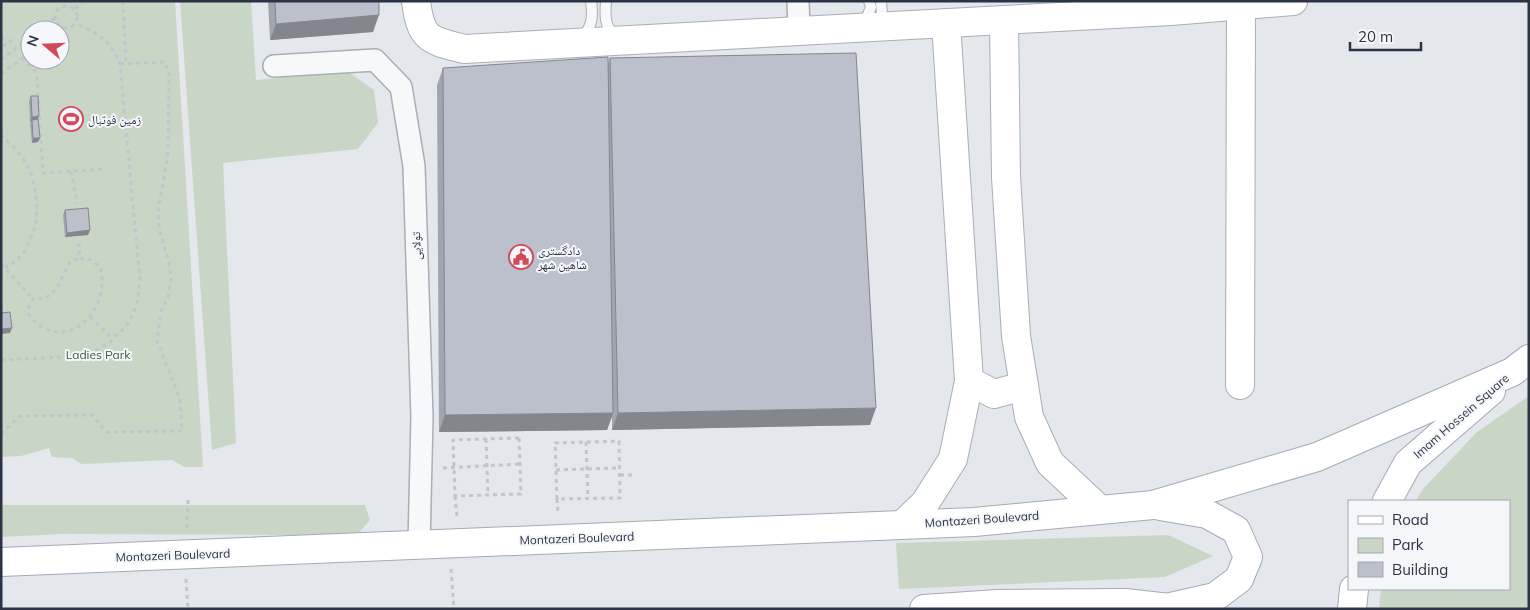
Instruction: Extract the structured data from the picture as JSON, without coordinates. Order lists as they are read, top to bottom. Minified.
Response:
{"streets":{"street":["تولایی","Imam Hossein Square","Montazeri Boulevard"]},"crossings":[["تولایی","Montazeri Boulevard"]],"parks":["Ladies Park"],"places":{"sports":["زمین فوتبال"],"public building":["دادگستری شاهین شهر"]},"legend":["Road","Park","Building"],"scale_bar":"20 m","north":"left"}
